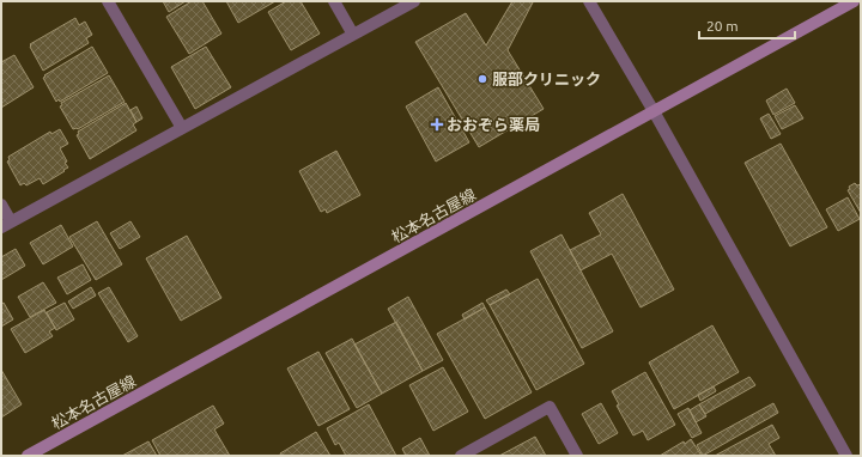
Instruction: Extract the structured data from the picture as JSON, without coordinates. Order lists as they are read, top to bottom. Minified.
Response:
{"streets":{"main road":["松本名古屋線"]},"places":{"other":["服部クリニック"],"health":["おおぞら薬局"]},"scale_bar":"20 m"}
